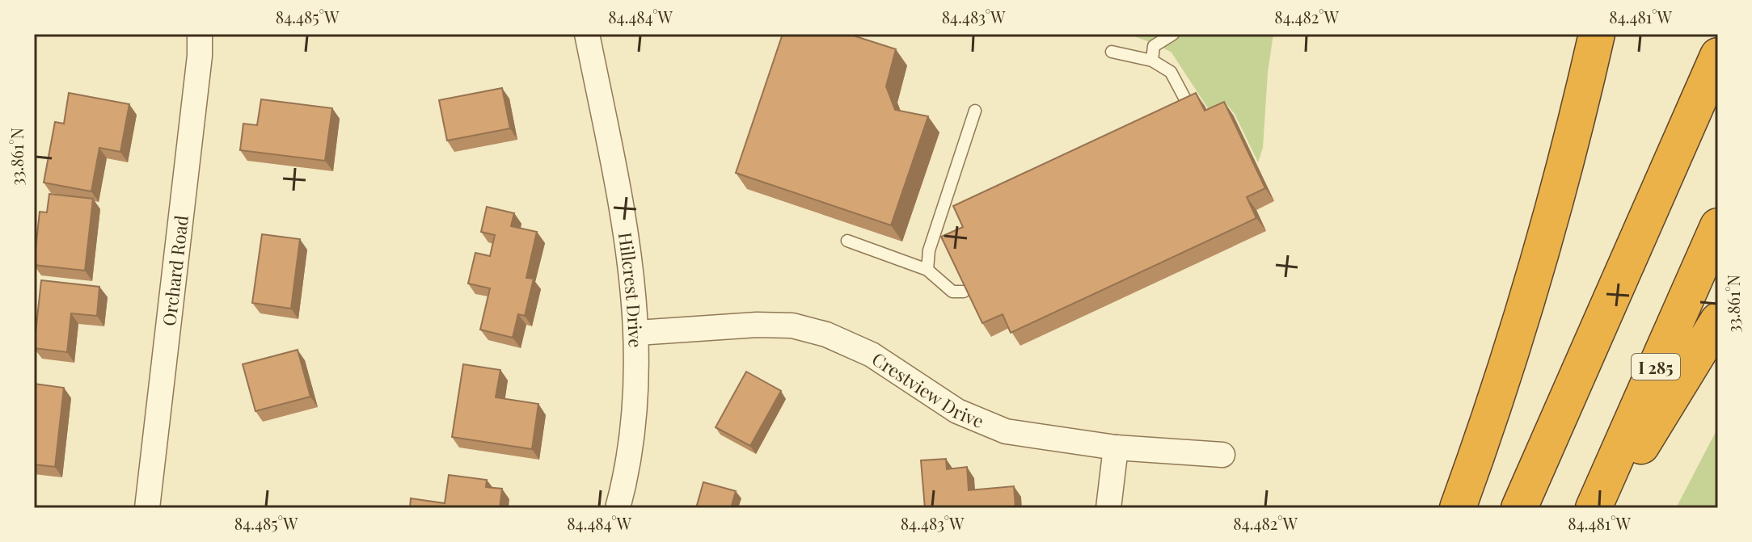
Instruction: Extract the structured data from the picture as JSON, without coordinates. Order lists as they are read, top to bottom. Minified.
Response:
{"streets":{"highway":["I 285"],"street":["Orchard Road","Hillcrest Drive","Crestview Drive"]},"crossings":[["Hillcrest Drive","Crestview Drive"]],"coordinates":["84.485°W","84.484°W","84.483°W","84.482°W","84.481°W","33.861°N"]}
